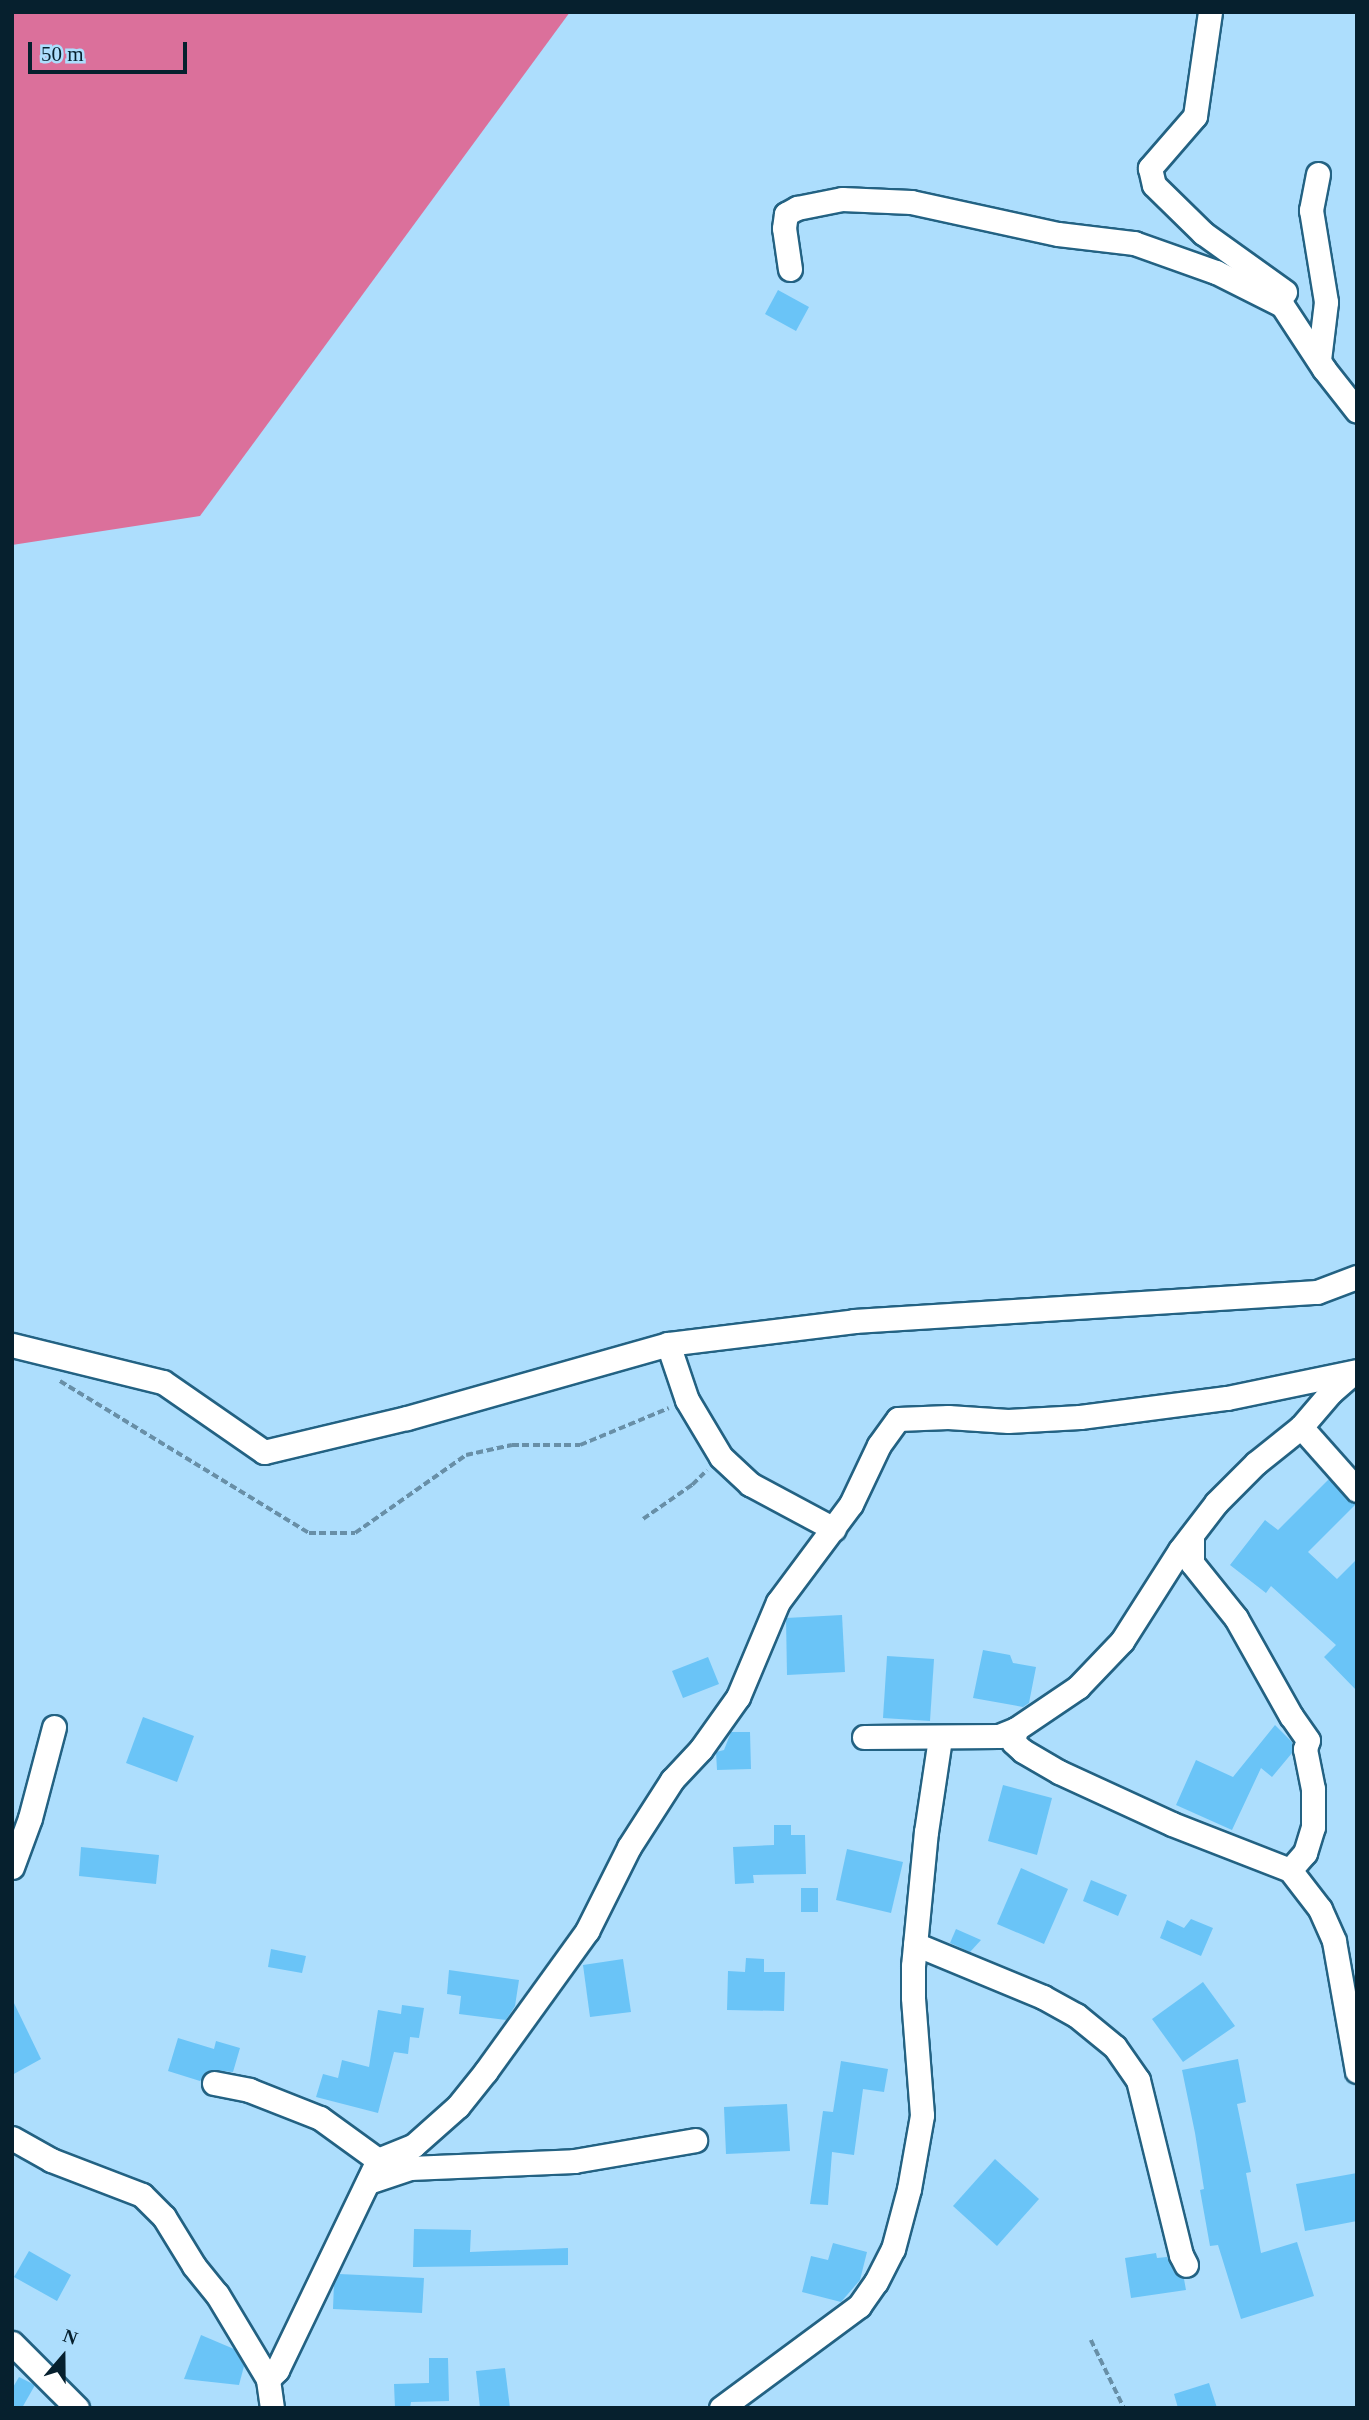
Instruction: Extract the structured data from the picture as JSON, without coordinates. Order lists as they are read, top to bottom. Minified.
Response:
{"scale_bar":"50 m","north":"top"}
